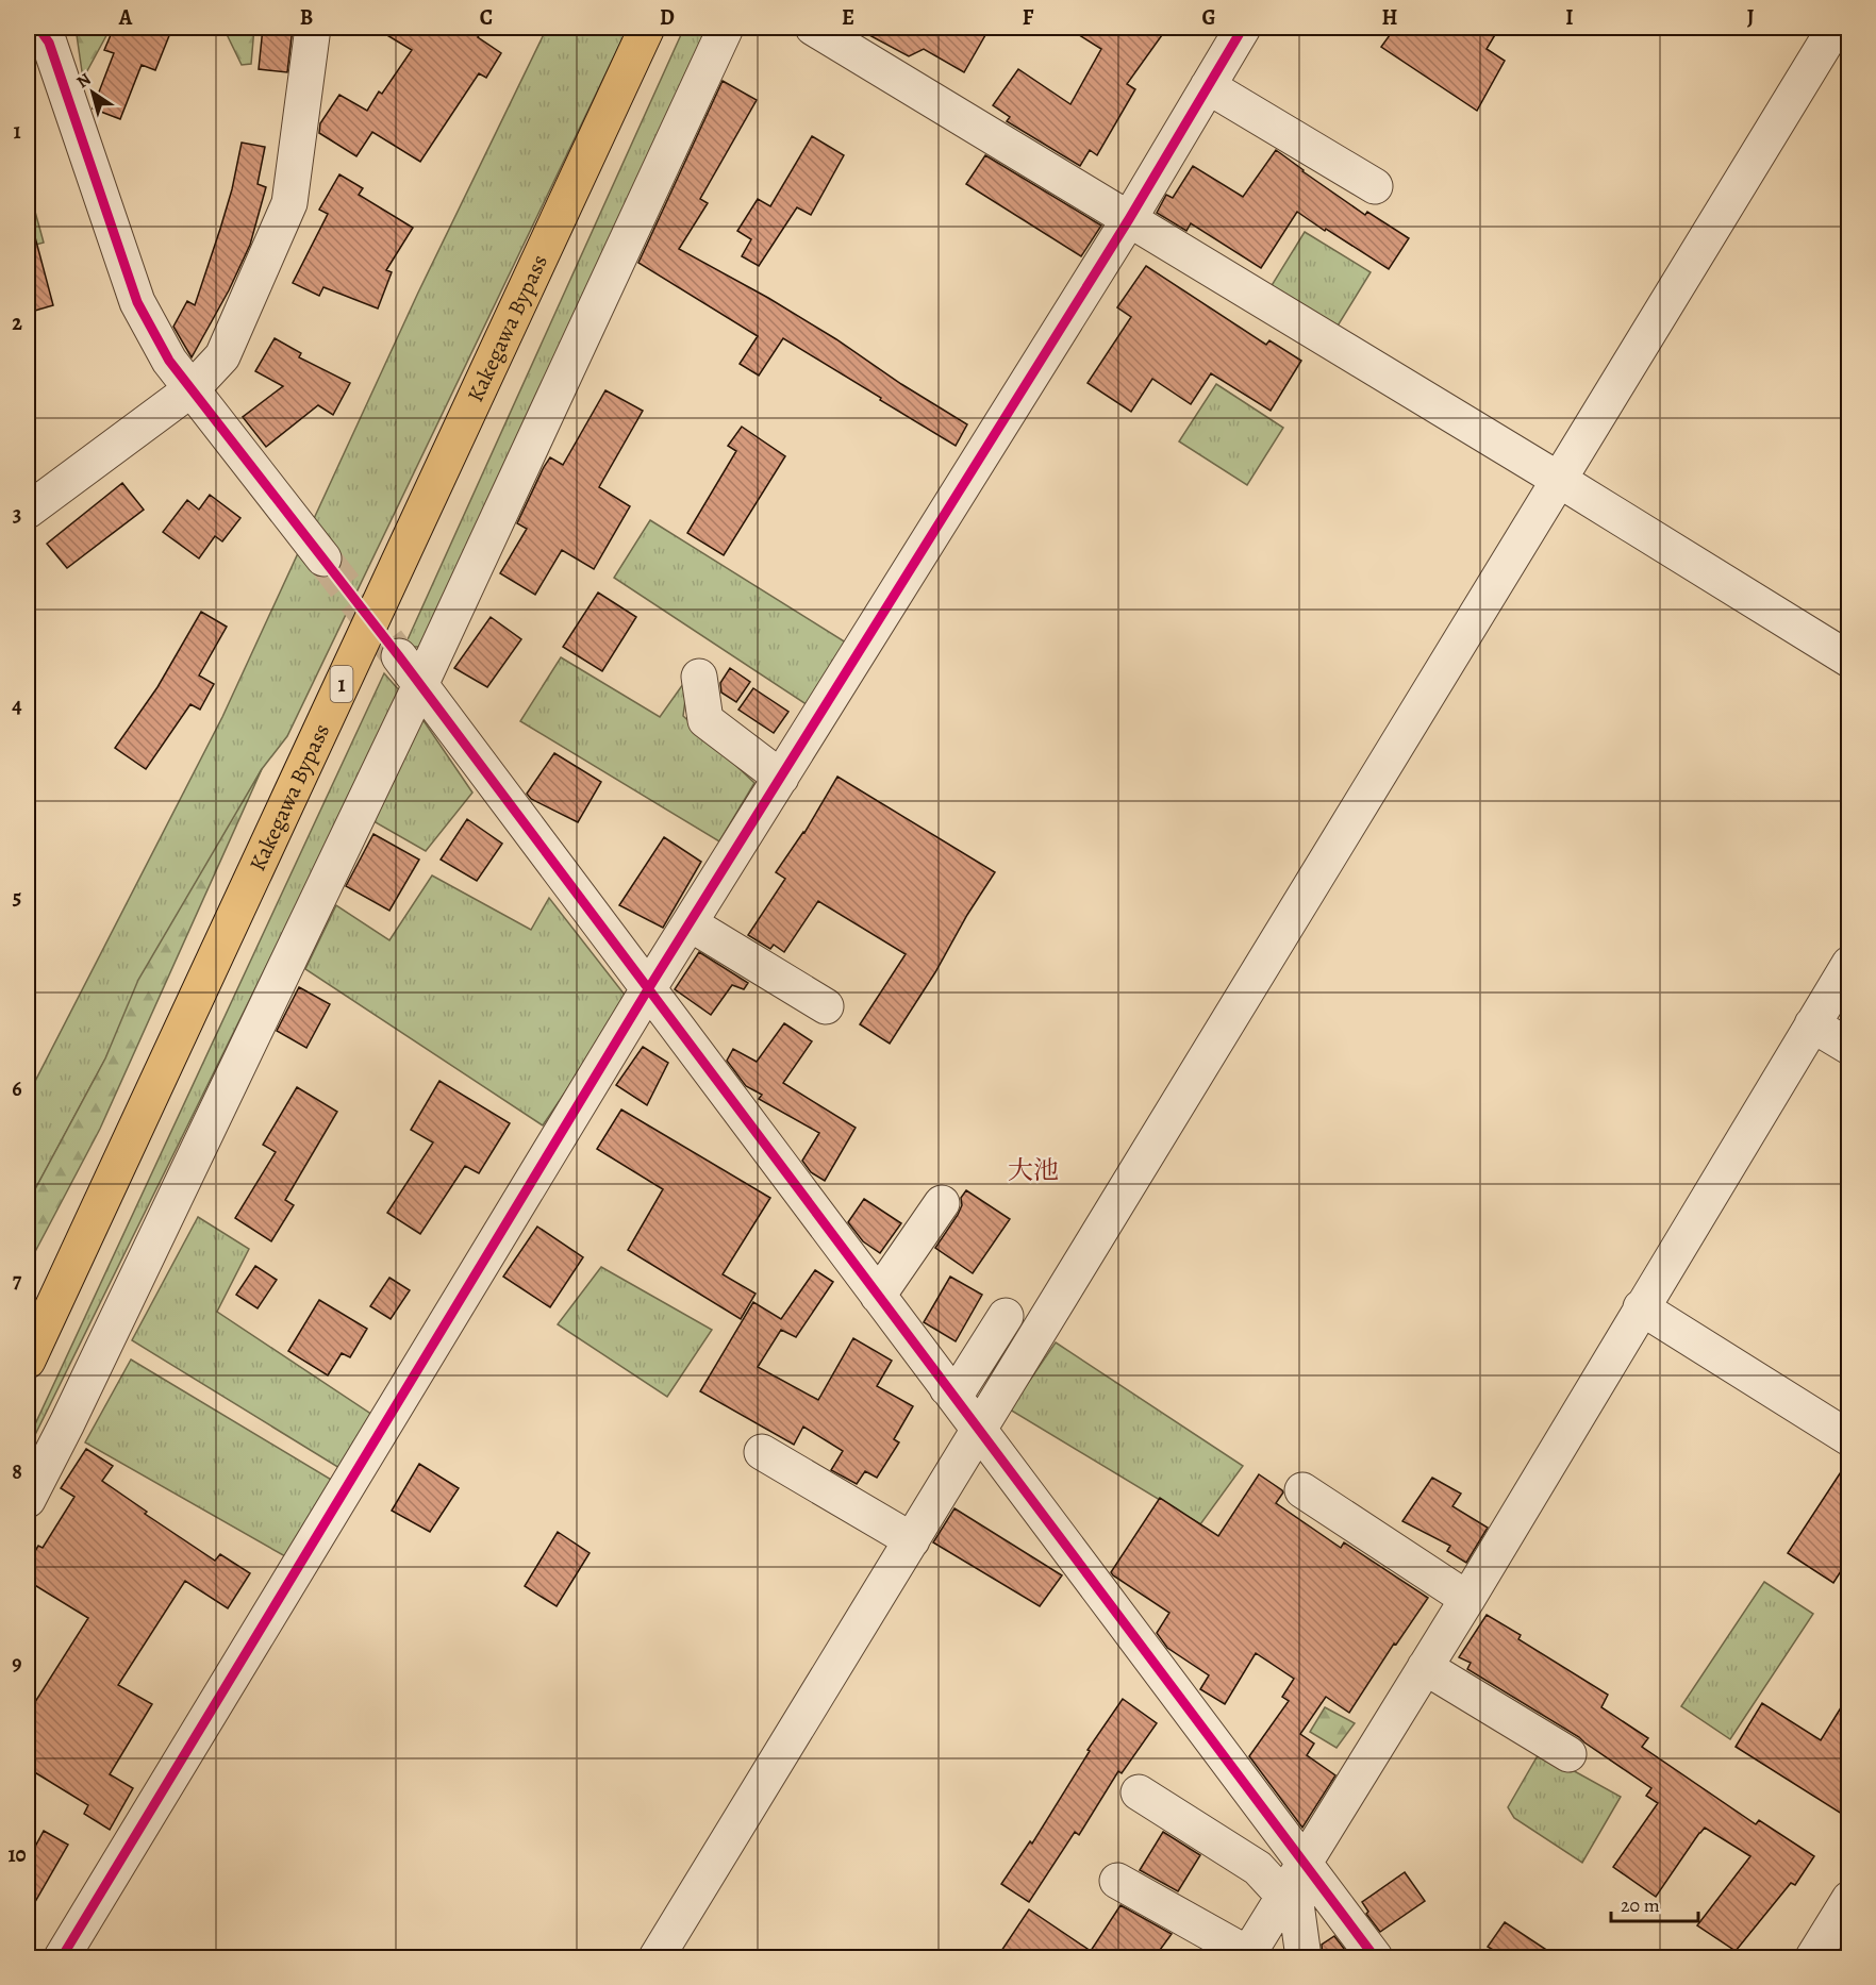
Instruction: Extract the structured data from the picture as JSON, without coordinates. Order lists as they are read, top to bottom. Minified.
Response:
{"streets":{"highway":["Kakegawa Bypass","1"]},"districts":["大池"],"scale_bar":"20 m","north":"top left","grid":{"columns":["A","B","C","D","E","F","G","H","I","J"],"rows":["1","2","3","4","5","6","7","8","9","10"]}}
